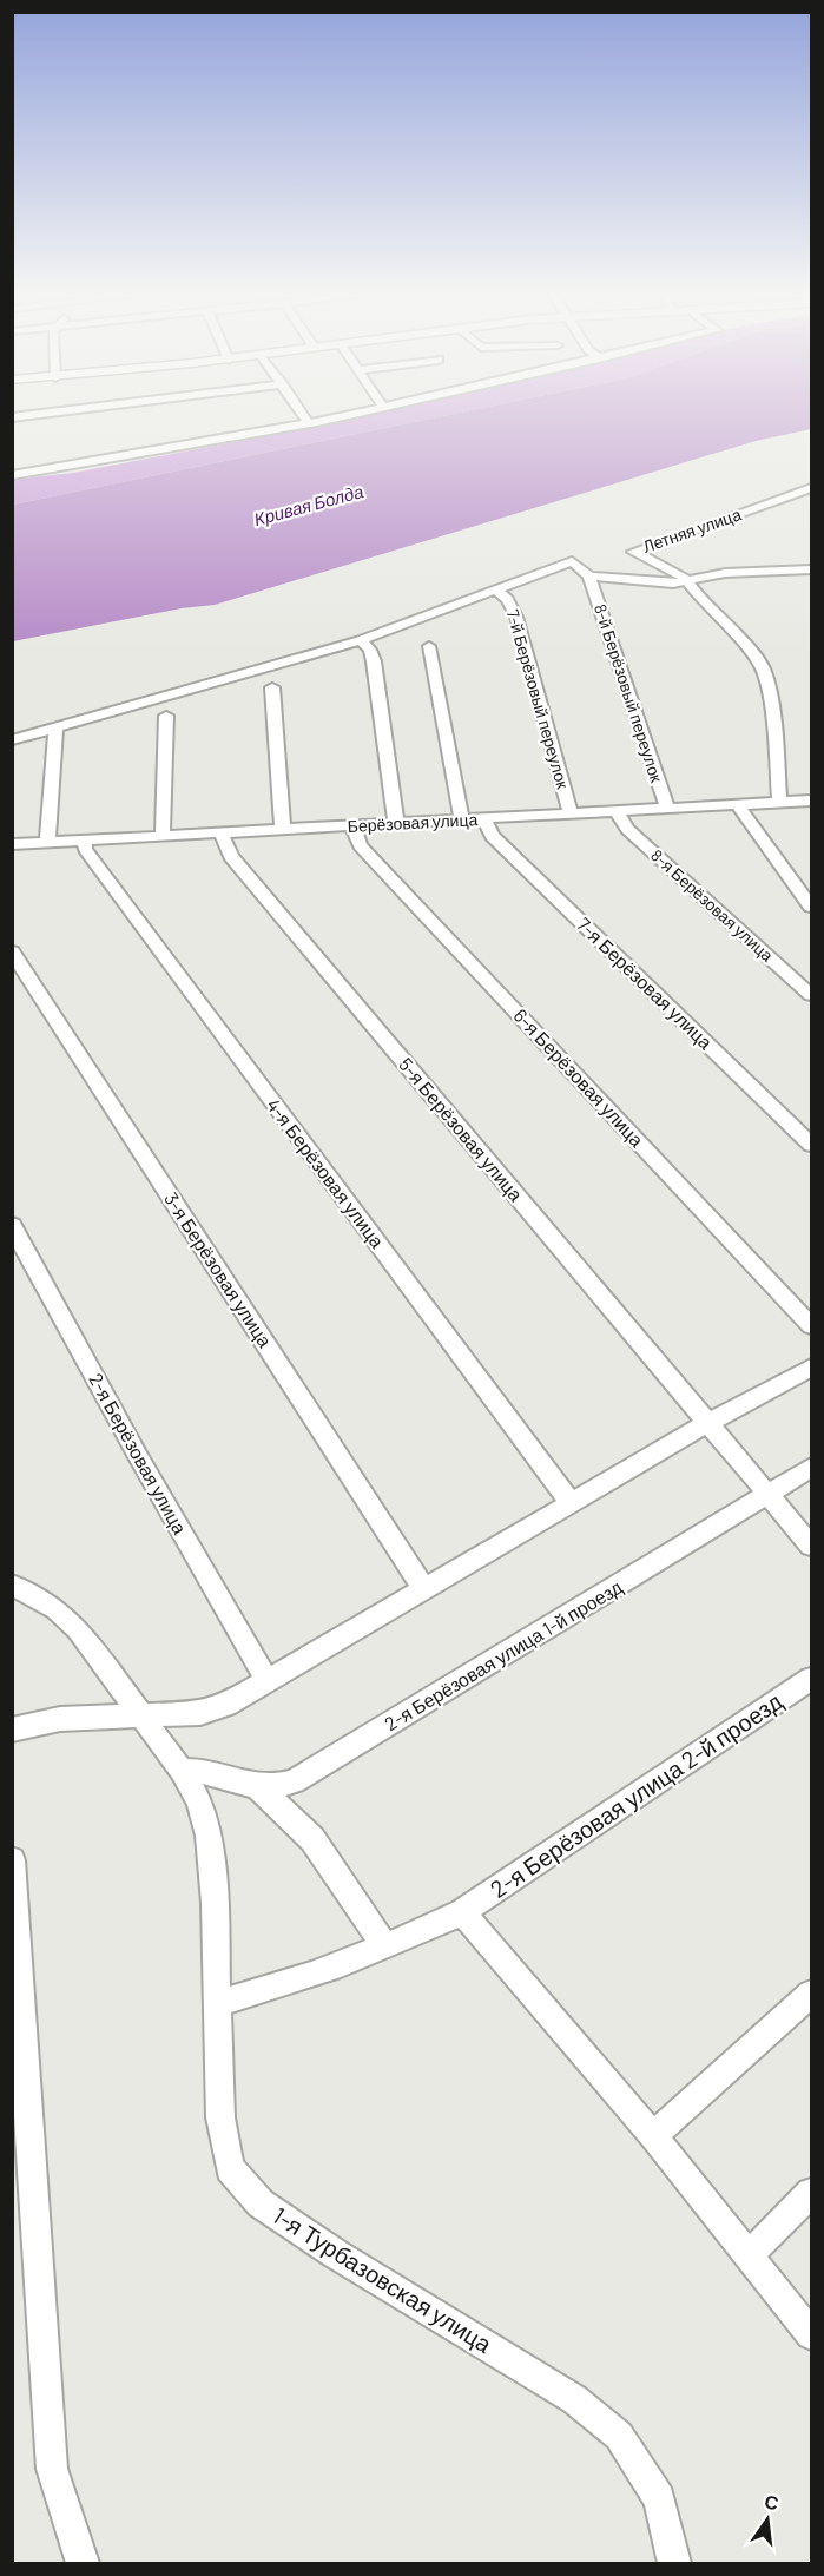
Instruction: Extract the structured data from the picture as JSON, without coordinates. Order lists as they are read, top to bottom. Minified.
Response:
{"streets":{"street":["Летняя улица","8-й Берёзовый переулок","7-й Берёзовый переулок","Берёзовая улица","8-я Берёзовая улица","7-я Берёзовая улица","6-я Берёзовая улица","5-я Берёзовая улица","4-я Берёзовая улица","3-я Берёзовая улица","2-я Берёзовая улица","2-я Берёзовая улица 1-й проезд","2-я Берёзовая улица 2-й проезд","1-я Турбазовская улица"]},"crossings":[["8-й Берёзовый переулок","Берёзовая улица"],["7-й Берёзовый переулок","Берёзовая улица"],["Берёзовая улица","8-я Берёзовая улица"],["Берёзовая улица","7-я Берёзовая улица"],["Берёзовая улица","6-я Берёзовая улица"],["Берёзовая улица","5-я Берёзовая улица"],["Берёзовая улица","4-я Берёзовая улица"],["5-я Берёзовая улица","2-я Берёзовая улица 1-й проезд"],["2-я Берёзовая улица 1-й проезд","1-я Турбазовская улица"],["2-я Берёзовая улица 2-й проезд","1-я Турбазовская улица"]],"water":["Кривая Болда"],"north":"top"}
